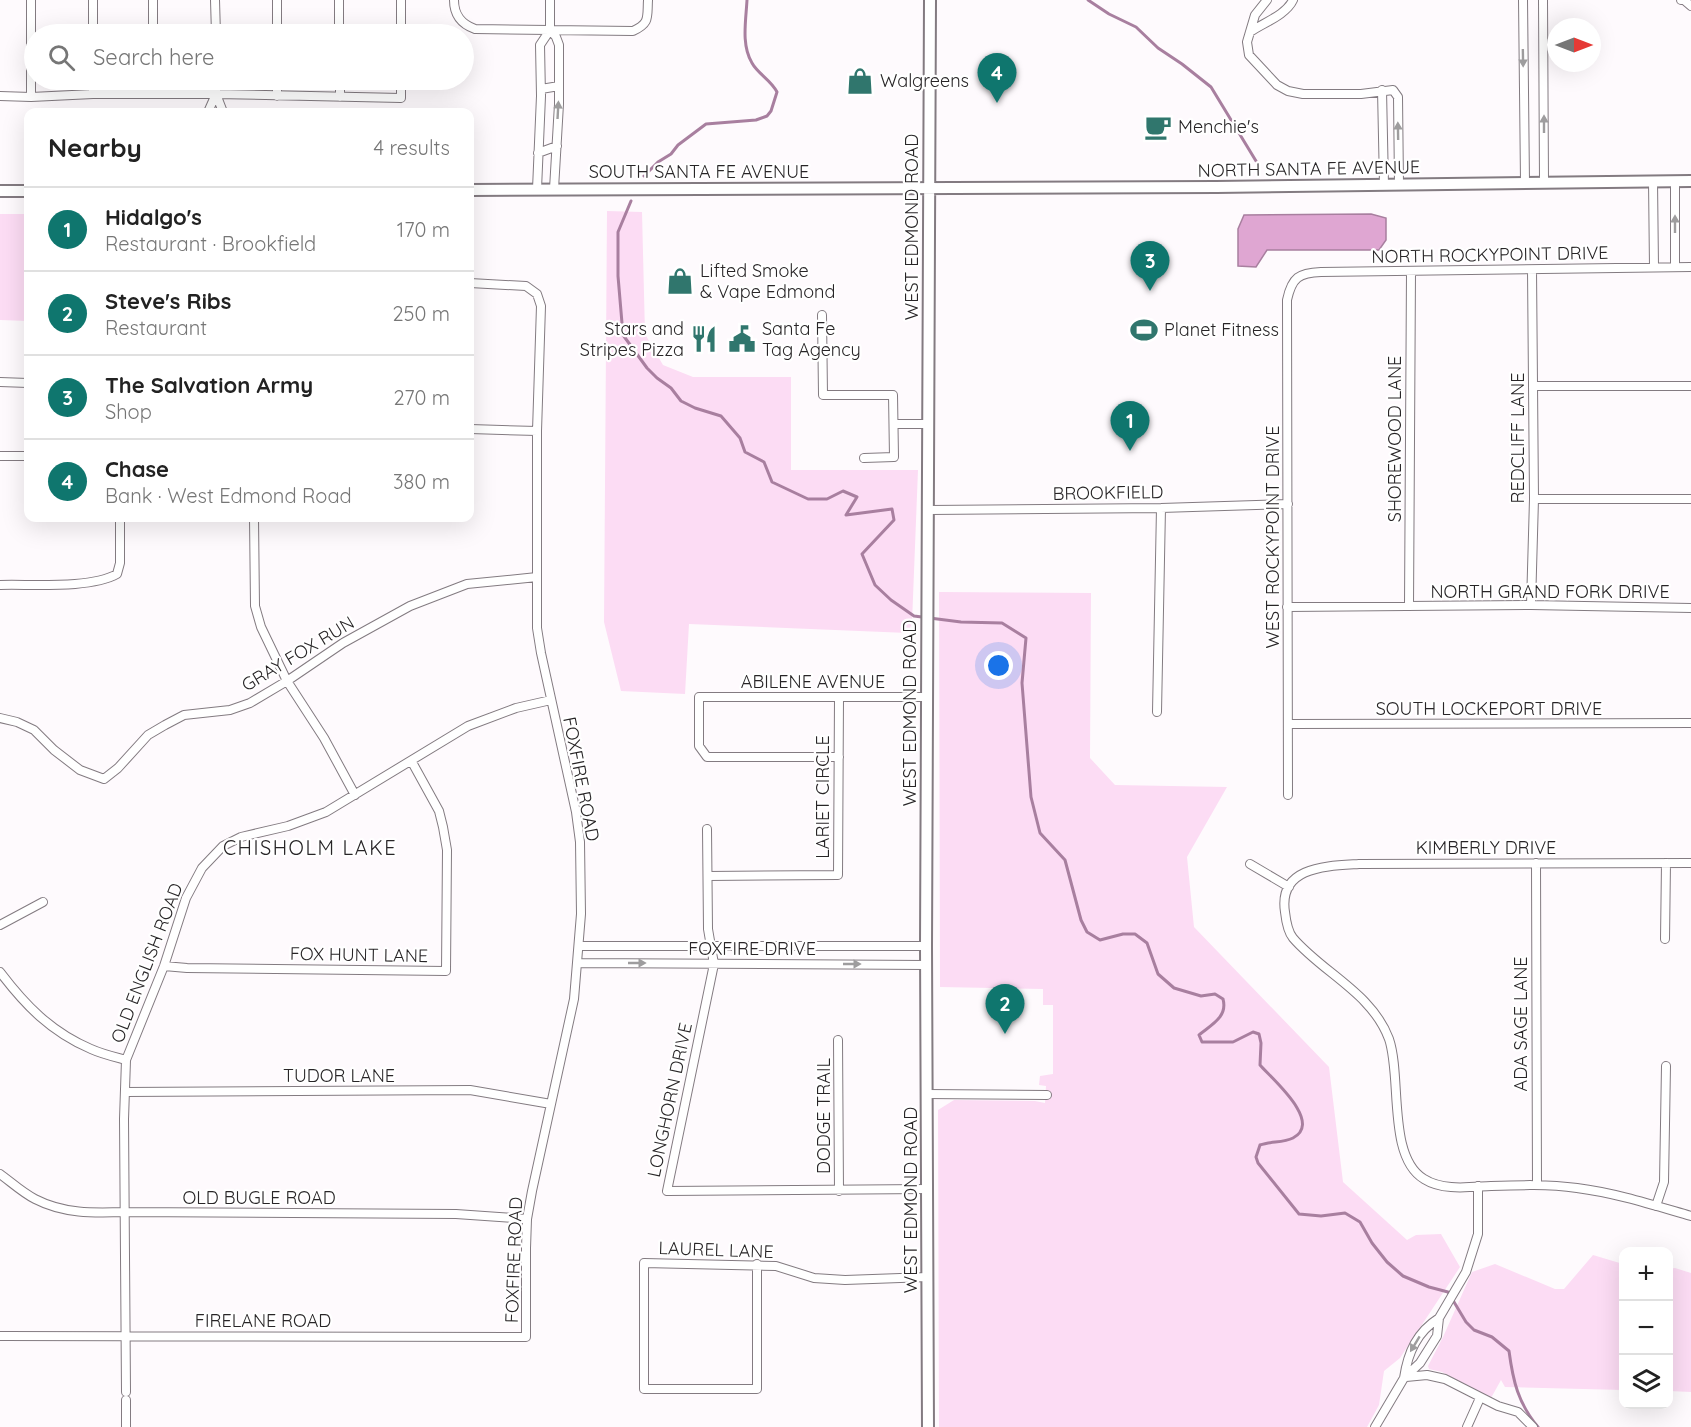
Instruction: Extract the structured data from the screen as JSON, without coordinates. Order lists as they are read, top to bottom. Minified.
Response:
{"streets":{"main road":["NORTH SANTA FE AVENUE","SOUTH SANTA FE AVENUE","WEST EDMOND ROAD"],"street":["NORTH ROCKYPOINT DRIVE","REDCLIFF LANE","SHOREWOOD LANE","BROOKFIELD","WEST ROCKYPOINT DRIVE","NORTH GRAND FORK DRIVE","GRAY FOX RUN","ABILENE AVENUE","SOUTH LOCKEPORT DRIVE","FOXFIRE ROAD","LARIET CIRCLE","KIMBERLY DRIVE","FOXFIRE DRIVE","FOX HUNT LANE","OLD ENGLISH ROAD","ADA SAGE LANE","TUDOR LANE","LONGHORN DRIVE","DODGE TRAIL","OLD BUGLE ROAD","LAUREL LANE","FIRELANE ROAD"]},"crossings":[["NORTH SANTA FE AVENUE","SOUTH SANTA FE AVENUE"],["NORTH SANTA FE AVENUE","WEST EDMOND ROAD"],["SOUTH SANTA FE AVENUE","WEST EDMOND ROAD"],["WEST EDMOND ROAD","BROOKFIELD"],["WEST EDMOND ROAD","ABILENE AVENUE"],["WEST EDMOND ROAD","FOXFIRE DRIVE"],["WEST EDMOND ROAD","LONGHORN DRIVE"],["WEST EDMOND ROAD","LAUREL LANE"],["NORTH ROCKYPOINT DRIVE","REDCLIFF LANE"],["NORTH ROCKYPOINT DRIVE","SHOREWOOD LANE"],["NORTH ROCKYPOINT DRIVE","WEST ROCKYPOINT DRIVE"],["REDCLIFF LANE","NORTH GRAND FORK DRIVE"],["SHOREWOOD LANE","NORTH GRAND FORK DRIVE"],["BROOKFIELD","WEST ROCKYPOINT DRIVE"],["WEST ROCKYPOINT DRIVE","NORTH GRAND FORK DRIVE"],["WEST ROCKYPOINT DRIVE","SOUTH LOCKEPORT DRIVE"],["GRAY FOX RUN","FOXFIRE ROAD"],["ABILENE AVENUE","LARIET CIRCLE"],["FOXFIRE ROAD","FOXFIRE DRIVE"],["FOXFIRE ROAD","OLD ENGLISH ROAD"],["FOXFIRE ROAD","TUDOR LANE"],["FOXFIRE ROAD","OLD BUGLE ROAD"],["FOXFIRE ROAD","FIRELANE ROAD"],["LARIET CIRCLE","LONGHORN DRIVE"],["KIMBERLY DRIVE","ADA SAGE LANE"],["FOXFIRE DRIVE","LONGHORN DRIVE"],["FOX HUNT LANE","OLD ENGLISH ROAD"],["OLD ENGLISH ROAD","TUDOR LANE"],["OLD ENGLISH ROAD","OLD BUGLE ROAD"],["OLD ENGLISH ROAD","FIRELANE ROAD"],["LONGHORN DRIVE","DODGE TRAIL"]],"districts":["CHISHOLM LAKE"],"places":{"shop":["Walgreens","Lifted Smoke & Vape Edmond"],"cafe":["Menchie's"],"sports":["Planet Fitness"],"restaurant":["Stars and Stripes Pizza"],"public building":["Santa Fe Tag Agency"]},"north":"right","page":{"search":"Search here","pins":["4","3","1","2"],"heading":["Nearby","4 results"],"list":[{"mark":"1","name":"Hidalgo's","note":"Restaurant · Brookfield","value":"170 m"},{"mark":"2","name":"Steve's Ribs","note":"Restaurant","value":"250 m"},{"mark":"3","name":"The Salvation Army","note":"Shop","value":"270 m"},{"mark":"4","name":"Chase","note":"Bank · West Edmond Road","value":"380 m"}],"map_buttons":["+","−"]}}
